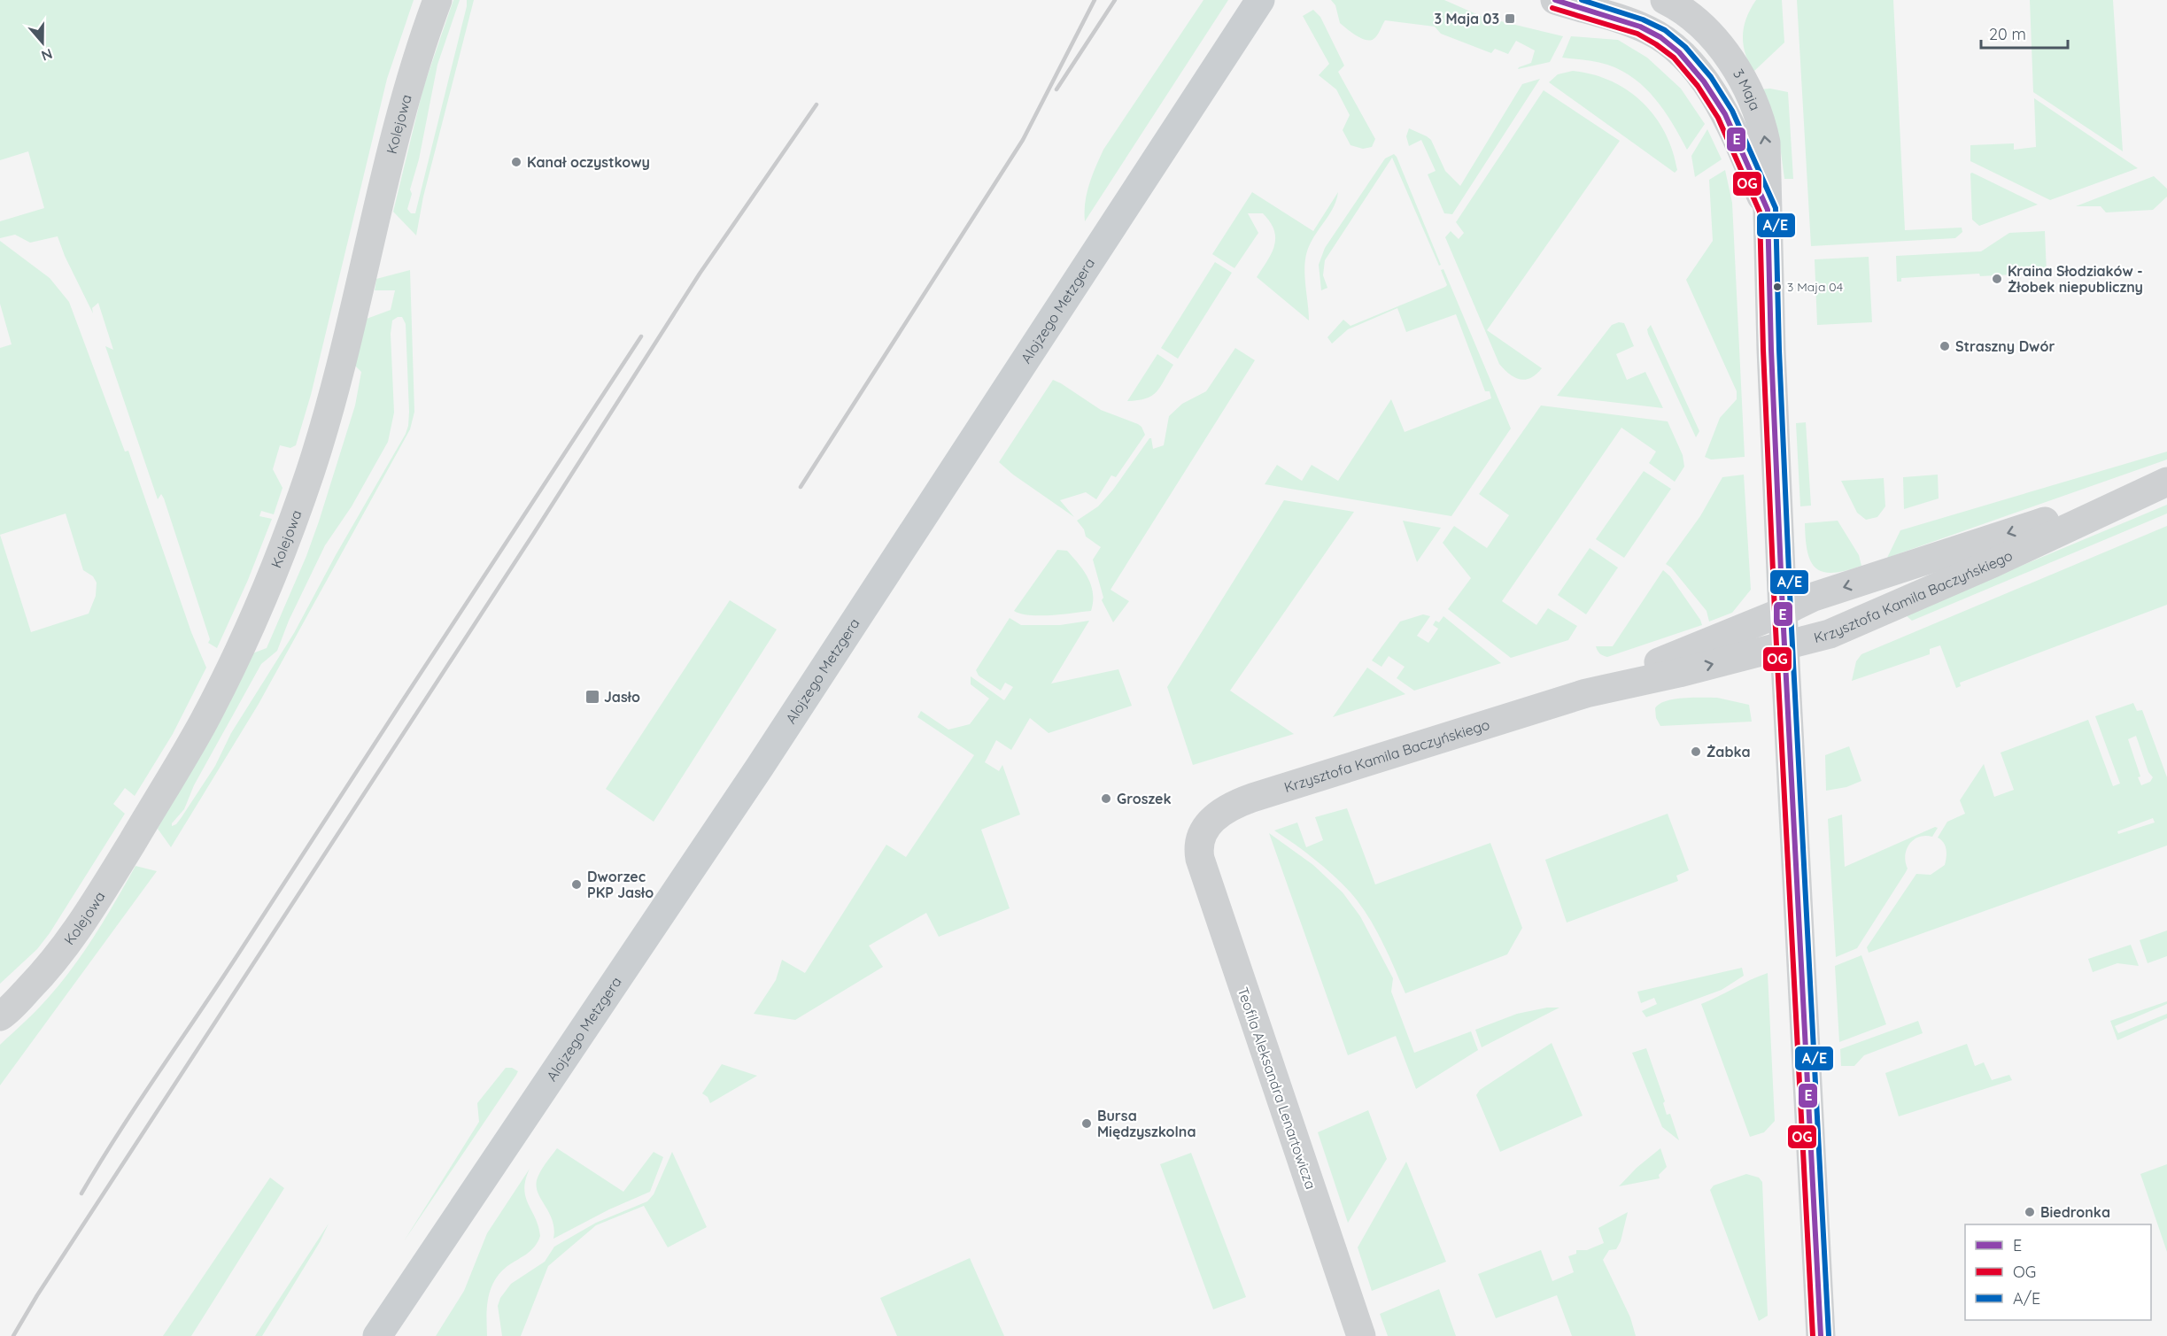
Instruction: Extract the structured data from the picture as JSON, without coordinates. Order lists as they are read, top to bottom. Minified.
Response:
{"streets":{"main road":["Alojzego Metzgera"],"street":["3 Maja","Kolejowa","Krzysztofa Kamila Baczyńskiego","Teofila Aleksandra Lenartowicza"]},"crossings":[["3 Maja","Krzysztofa Kamila Baczyńskiego"],["Krzysztofa Kamila Baczyńskiego","Teofila Aleksandra Lenartowicza"]],"places":{"transit":["3 Maja 03","Jasło"],"other":["Kanał oczystkowy","Kraina Słodziaków - Żłobek niepubliczny","3 Maja 04","Straszny Dwór","Żabka","Groszek","Dworzec PKP Jasło","Bursa Międzyszkolna","Biedronka"]},"lines":["transit line E","transit line A/E","transit line OG"],"legend":["E","OG","A/E"],"scale_bar":"20 m","north":"bottom"}
